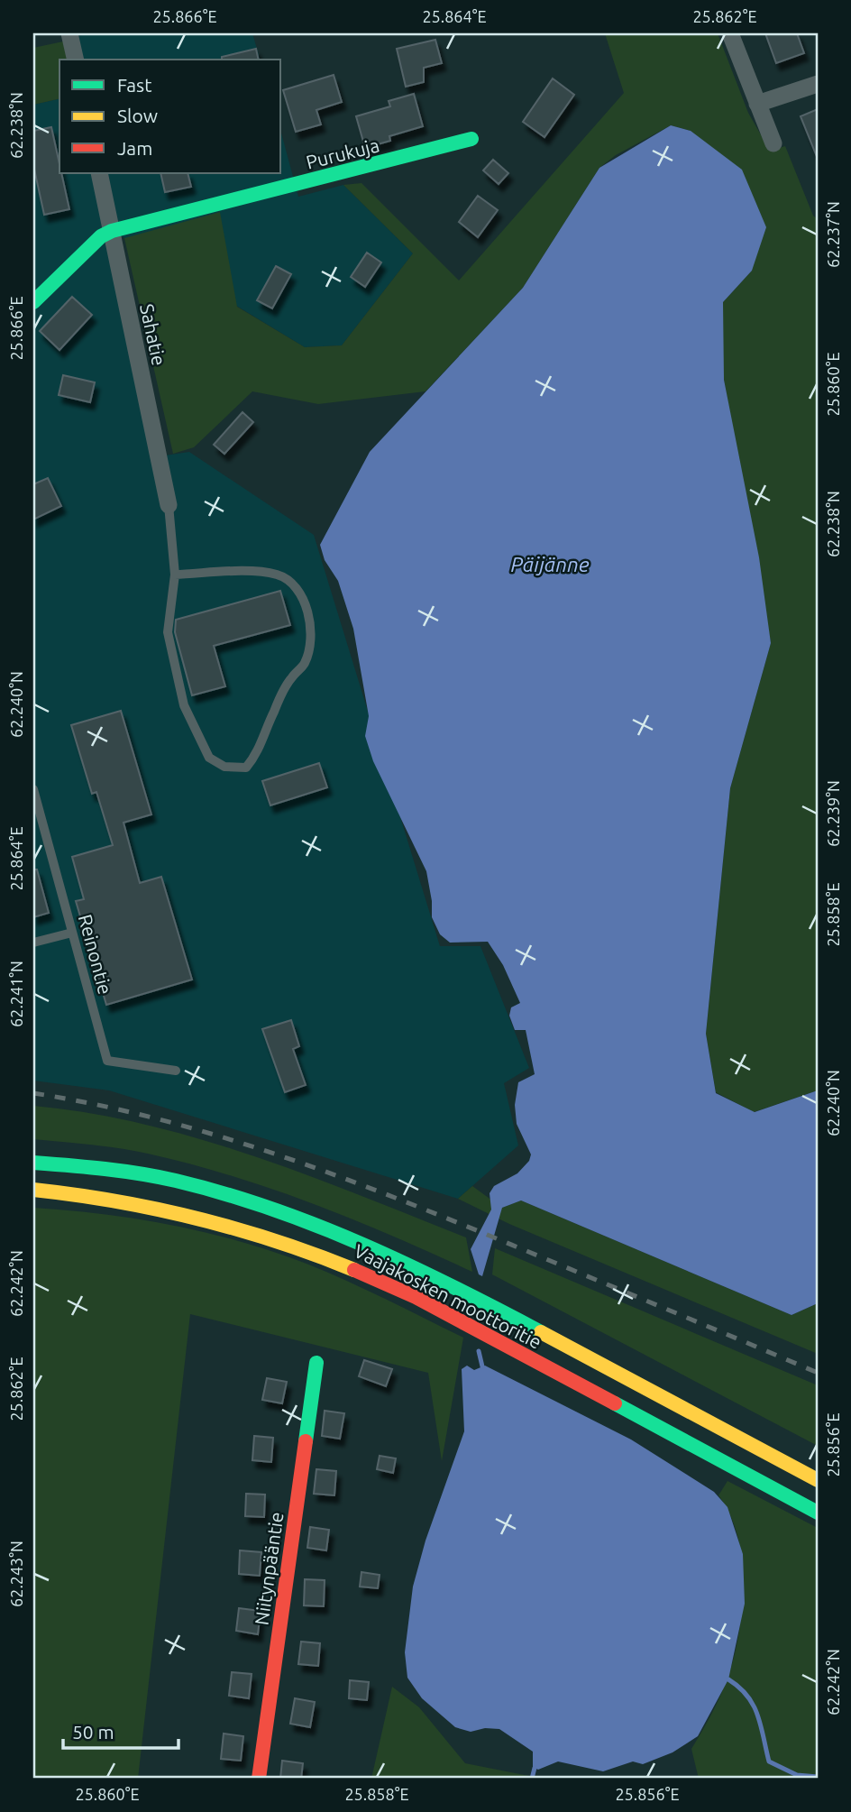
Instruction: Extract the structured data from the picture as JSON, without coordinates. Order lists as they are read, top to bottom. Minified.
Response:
{"streets":{"main road":["Purukuja","Vaajakosken moottoritie","Niitynpääntie"],"street":["Sahatie"],"lane":["Reinontie"]},"crossings":[["Purukuja","Sahatie"]],"water":["Päijänne"],"legend":["Fast","Slow","Jam"],"scale_bar":"50 m","coordinates":["25.866°E","25.864°E","25.862°E","62.238°N","62.237°N","25.860°E","62.240°N","62.239°N","25.858°E","62.241°N","62.242°N","25.856°E","62.243°N"]}
